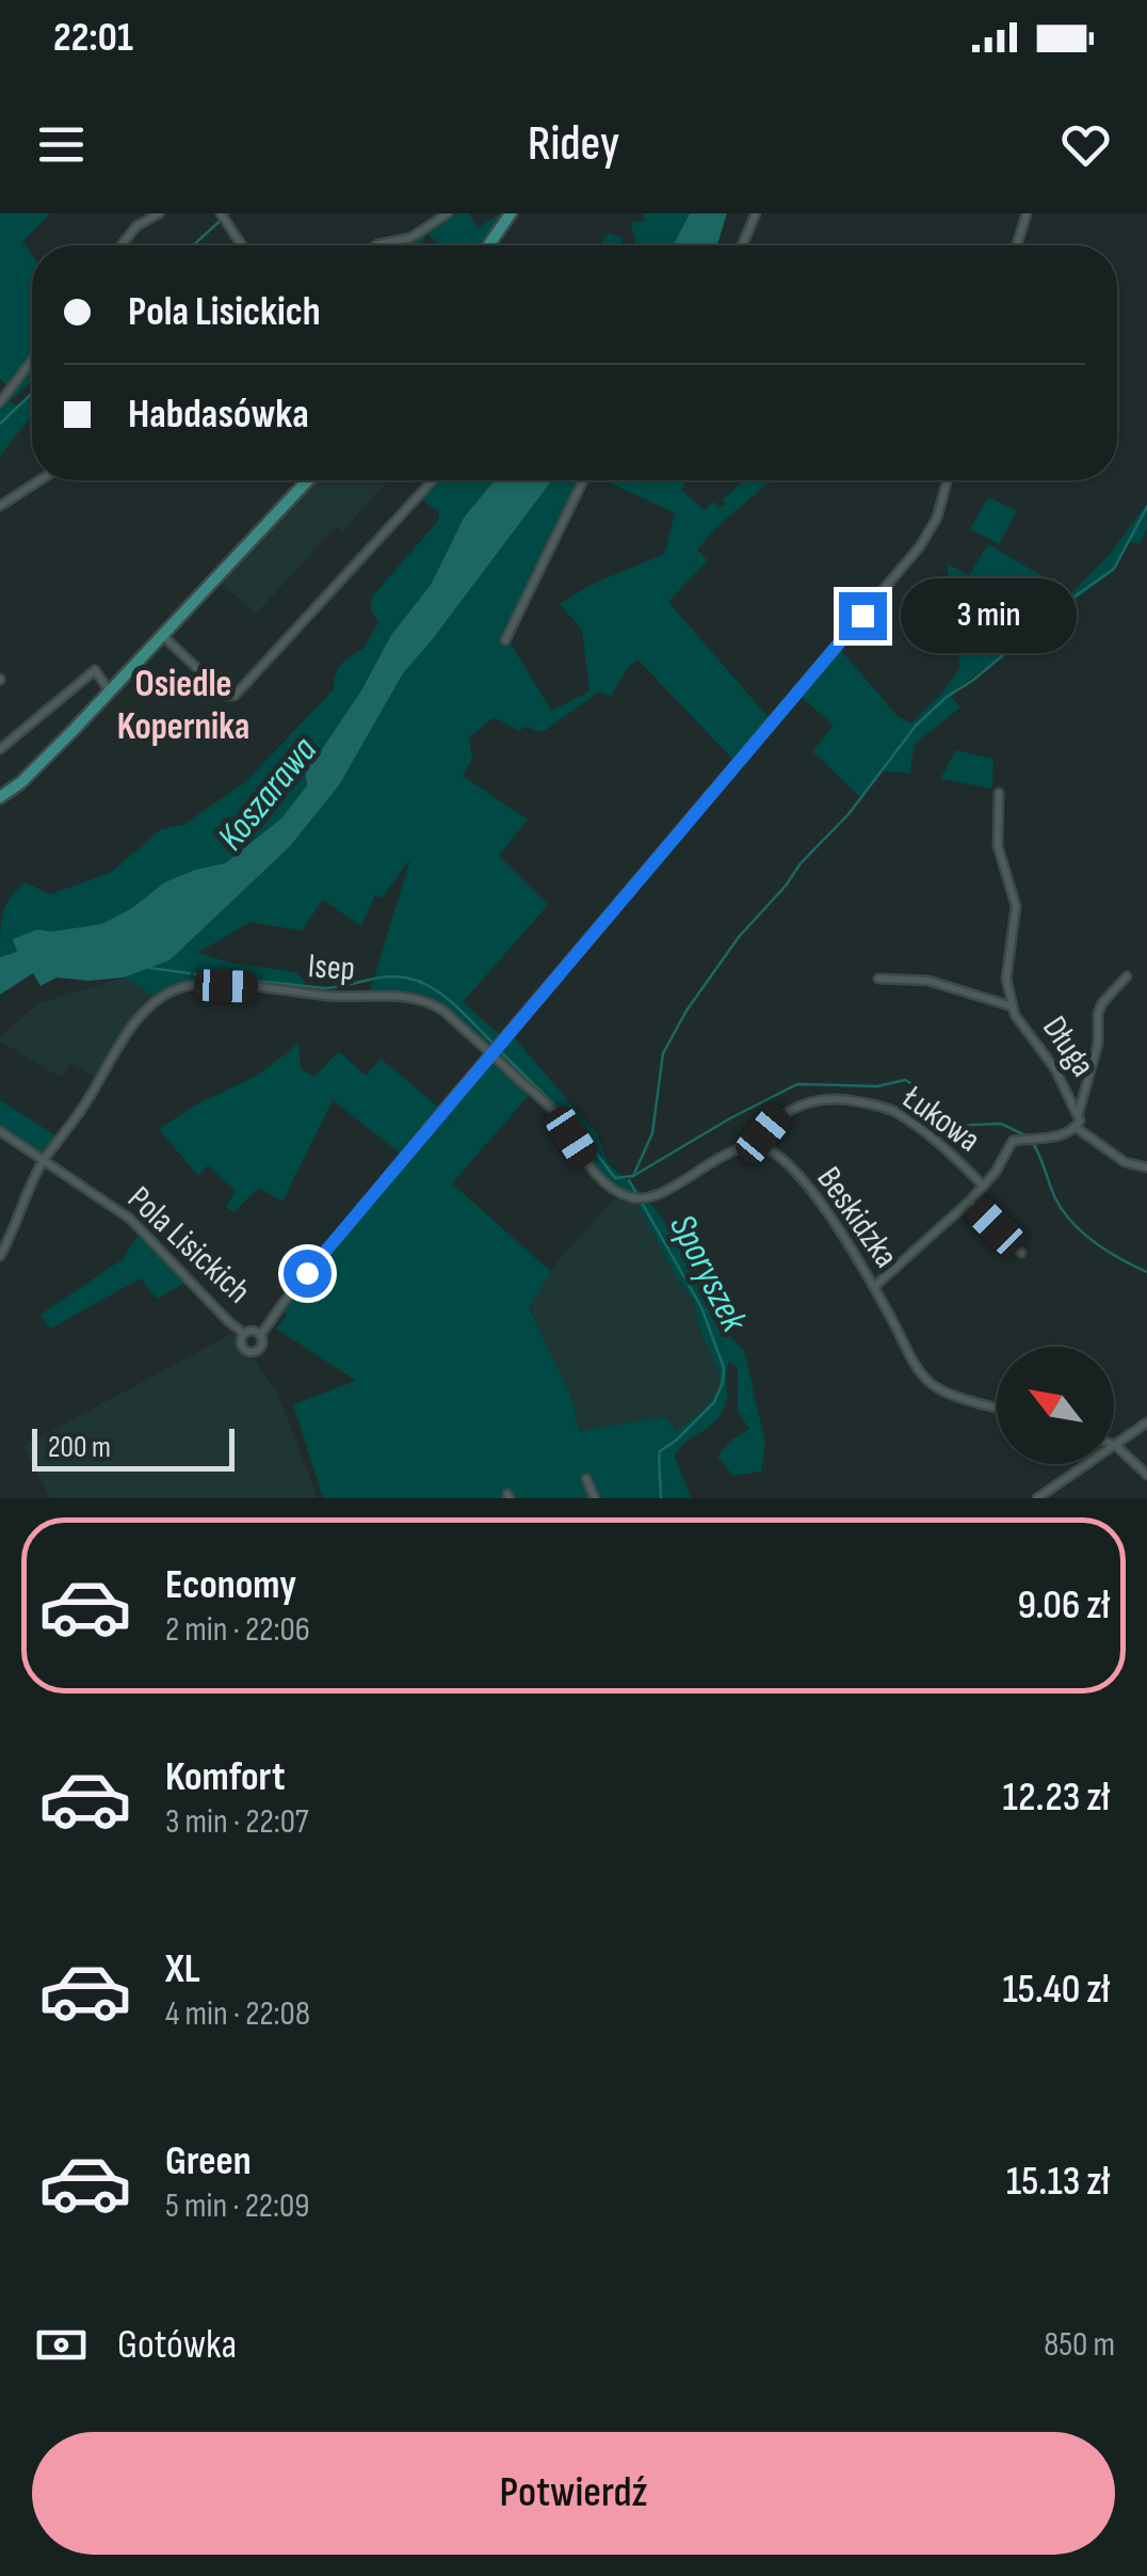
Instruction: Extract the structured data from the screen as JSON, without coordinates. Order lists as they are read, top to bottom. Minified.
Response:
{"streets":{"street":["Isep","Długa","Łukowa","Beskidzka","Pola Lisickich"]},"crossings":[["Isep","Łukowa"],["Isep","Beskidzka"],["Isep","Pola Lisickich"],["Długa","Łukowa"],["Długa","Beskidzka"],["Łukowa","Beskidzka"]],"districts":["Osiedle Kopernika"],"water":["Koszarawa","Sporyszek"],"scale_bar":"200 m","north":"top left","page":{"status":"22:01","header":"Ridey","banner":["Pola Lisickich","Habdasówka"],"bubble":"3 min","scale":"200 m","list":[{"name":"Economy","note":"2 min · 22:06","value":"9.06 zł"},{"name":"Komfort","note":"3 min · 22:07","value":"12.23 zł"},{"name":"XL","note":"4 min · 22:08","value":"15.40 zł"},{"name":"Green","note":"5 min · 22:09","value":"15.13 zł"}],"pay":["Gotówka","850 m"],"buttons":"Potwierdź"}}
